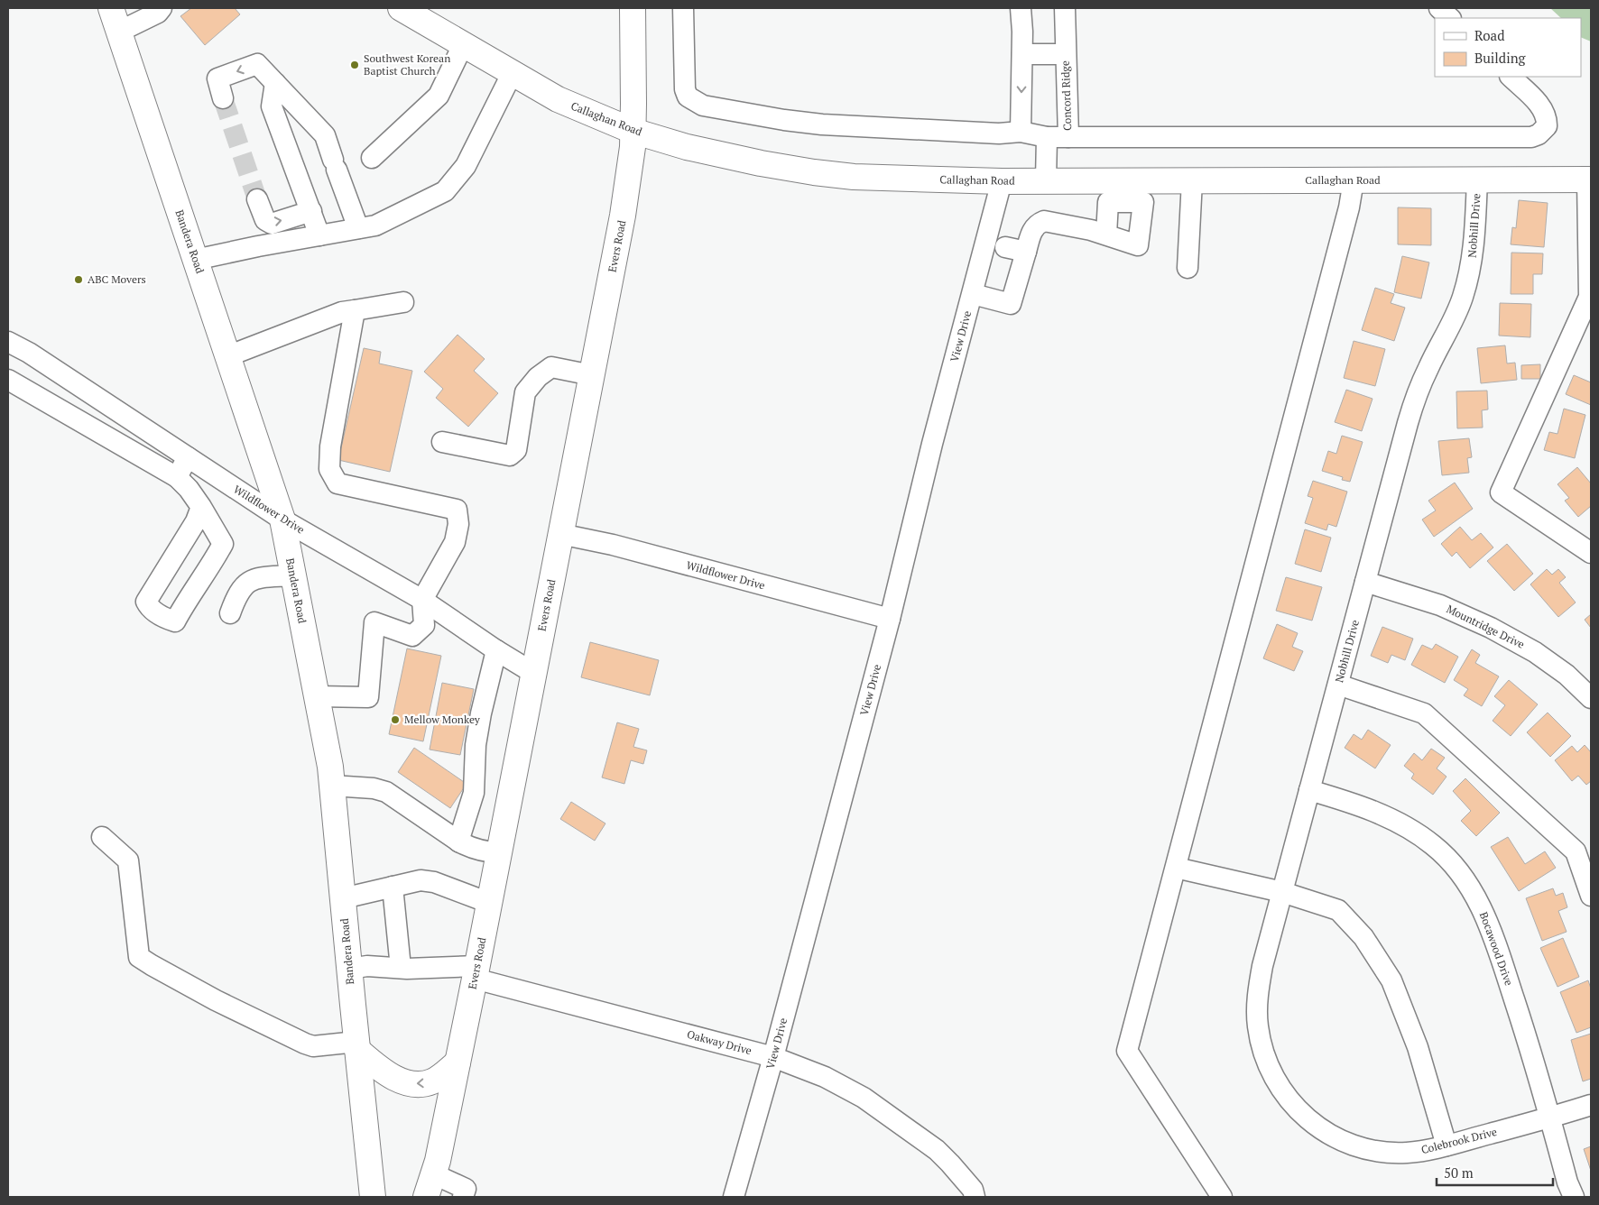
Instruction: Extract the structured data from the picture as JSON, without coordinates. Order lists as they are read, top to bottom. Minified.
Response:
{"streets":{"main road":["Callaghan Road","Bandera Road","Evers Road"],"street":["Concord Ridge","Nobhill Drive","View Drive","Wildflower Drive","Mountridge Drive","Bocawood Drive","Oakway Drive","Colebrook Drive"]},"crossings":[["Concord Ridge","Callaghan Road"],["Callaghan Road","Nobhill Drive"],["Callaghan Road","Evers Road"],["Callaghan Road","View Drive"],["Nobhill Drive","Mountridge Drive"],["Nobhill Drive","Bocawood Drive"],["Nobhill Drive","Colebrook Drive"],["Bandera Road","Wildflower Drive"],["Bandera Road","Oakway Drive"],["Evers Road","Wildflower Drive"],["Evers Road","Oakway Drive"],["View Drive","Wildflower Drive"],["View Drive","Oakway Drive"],["Bocawood Drive","Colebrook Drive"]],"places":["Southwest Korean Baptist Church","ABC Movers","Mellow Monkey"],"legend":["Road","Building"],"scale_bar":"50 m"}
